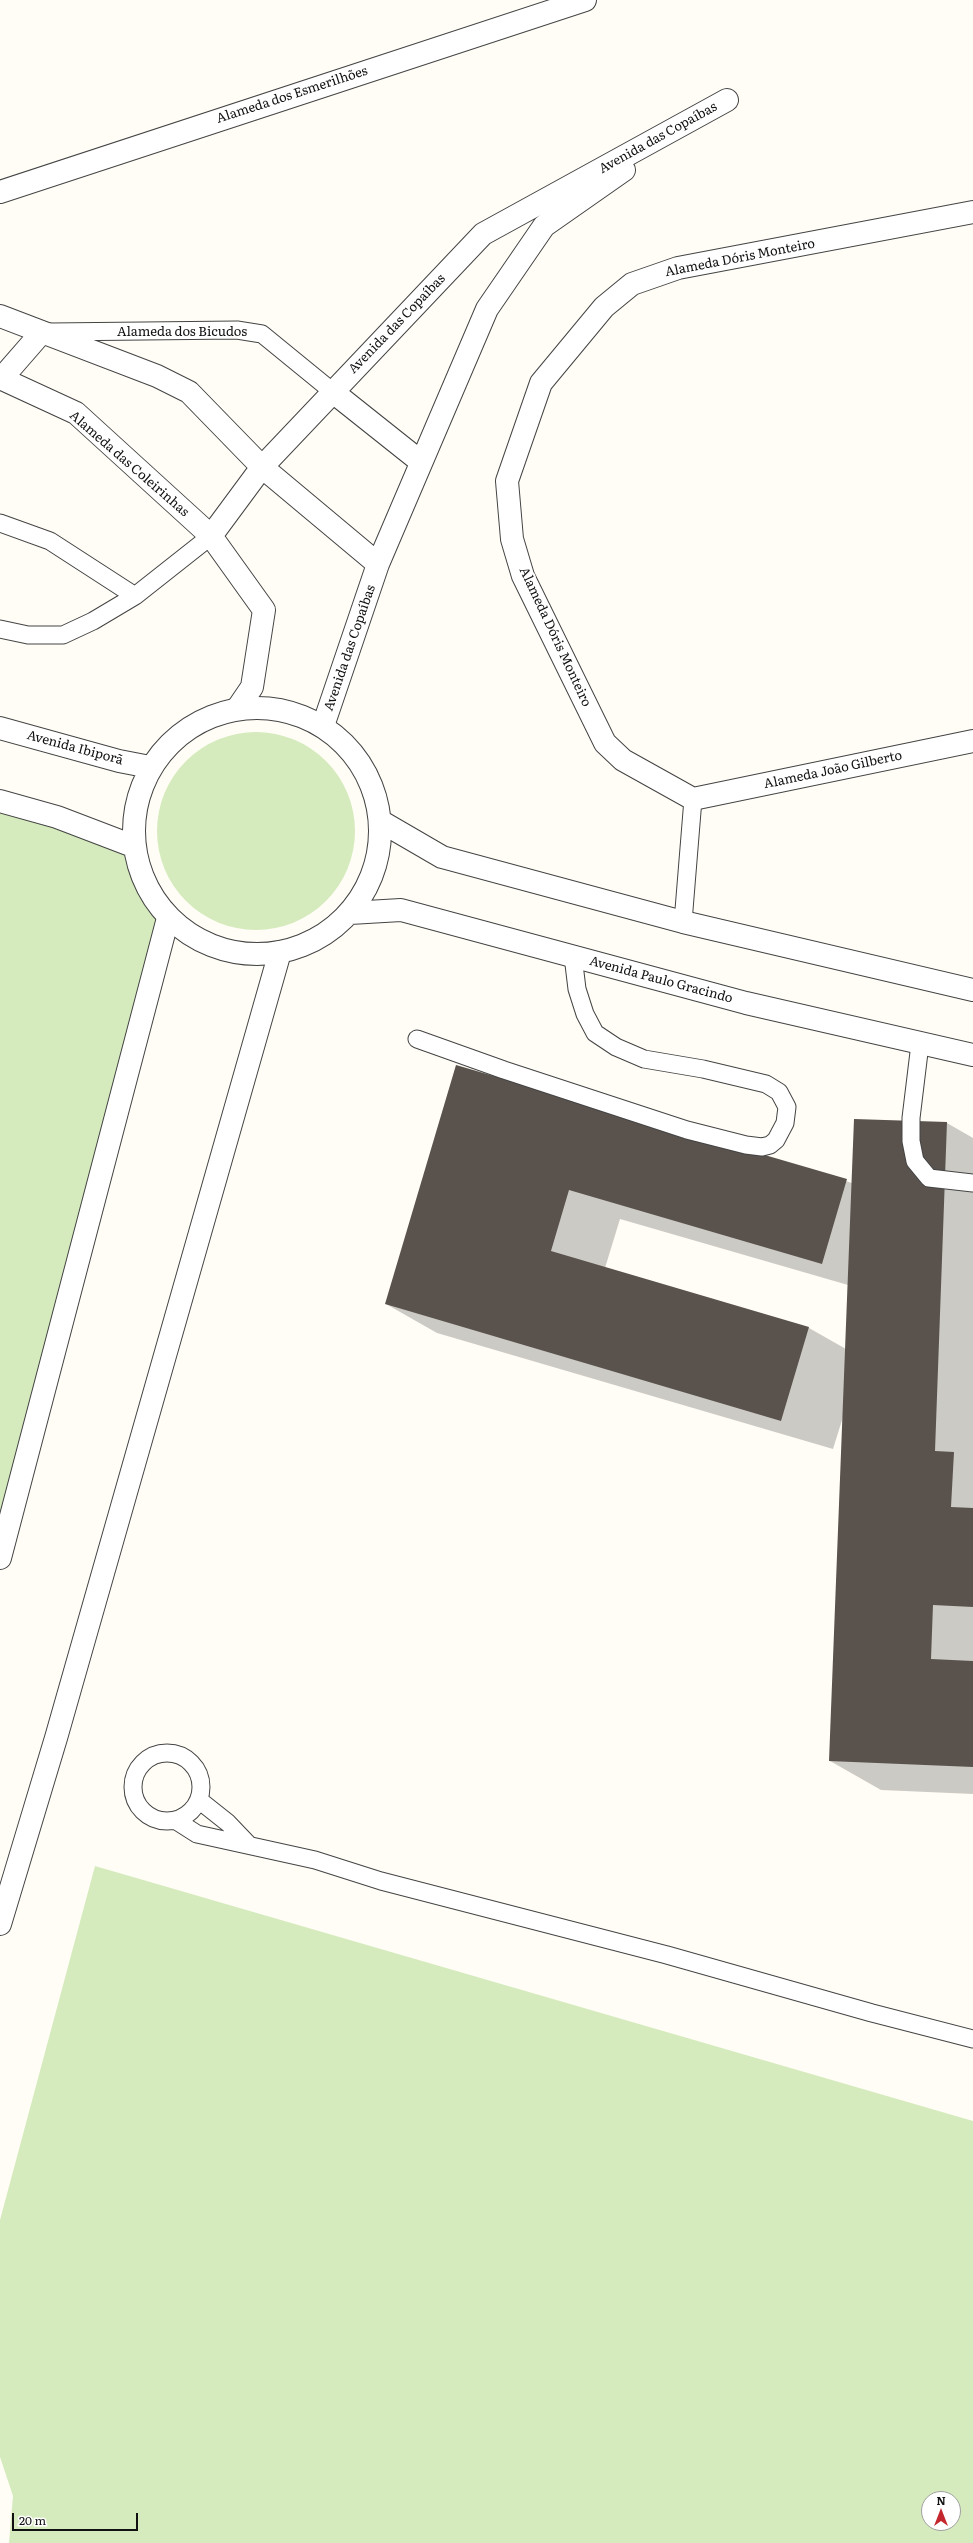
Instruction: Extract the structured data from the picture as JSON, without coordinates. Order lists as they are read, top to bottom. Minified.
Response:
{"streets":{"street":["Alameda dos Esmerilhões","Avenida das Copaíbas","Alameda Dóris Monteiro","Alameda dos Bicudos","Alameda das Coleirinhas","Avenida Ibiporã","Alameda João Gilberto","Avenida Paulo Gracindo"]},"crossings":[["Avenida das Copaíbas","Alameda dos Bicudos"],["Avenida das Copaíbas","Alameda das Coleirinhas"],["Alameda Dóris Monteiro","Alameda João Gilberto"]],"scale_bar":"20 m","north":"top"}
